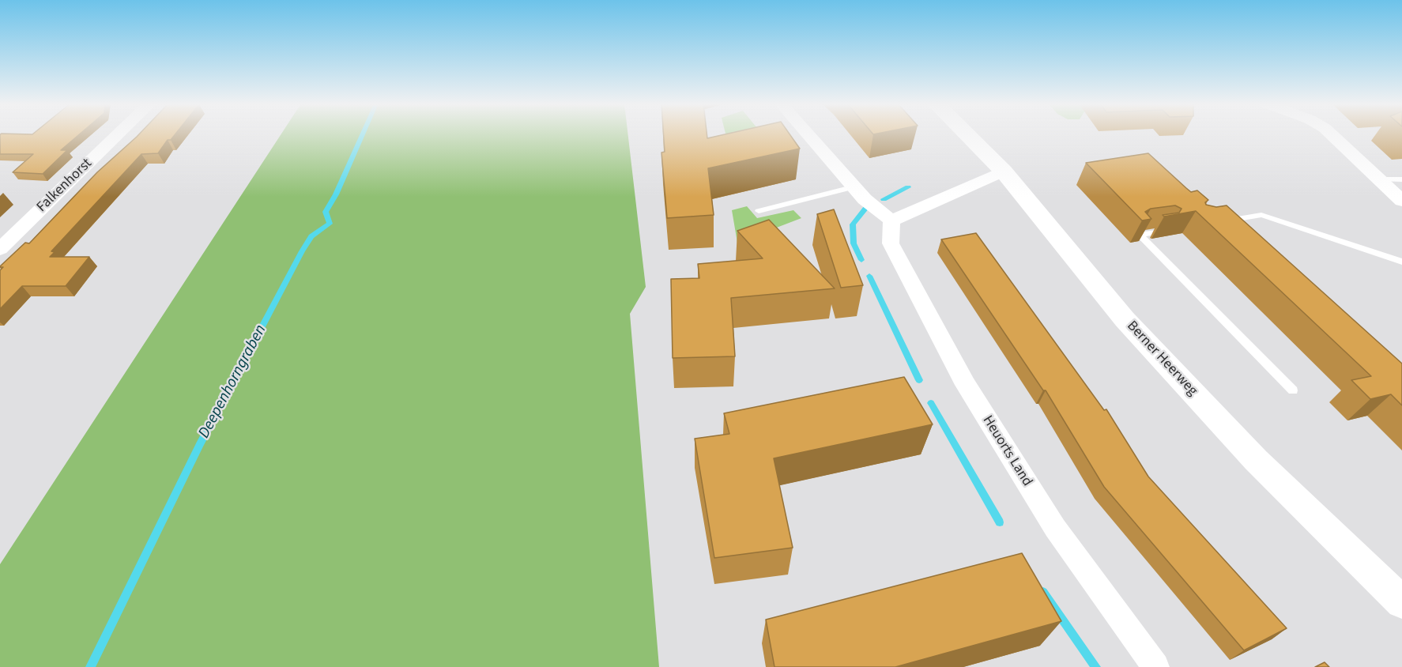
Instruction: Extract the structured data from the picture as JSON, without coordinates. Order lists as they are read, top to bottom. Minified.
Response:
{"streets":{"main road":["Berner Heerweg"],"street":["Falkenhorst","Heuorts Land"]},"water":["Deepenhorngraben"]}
